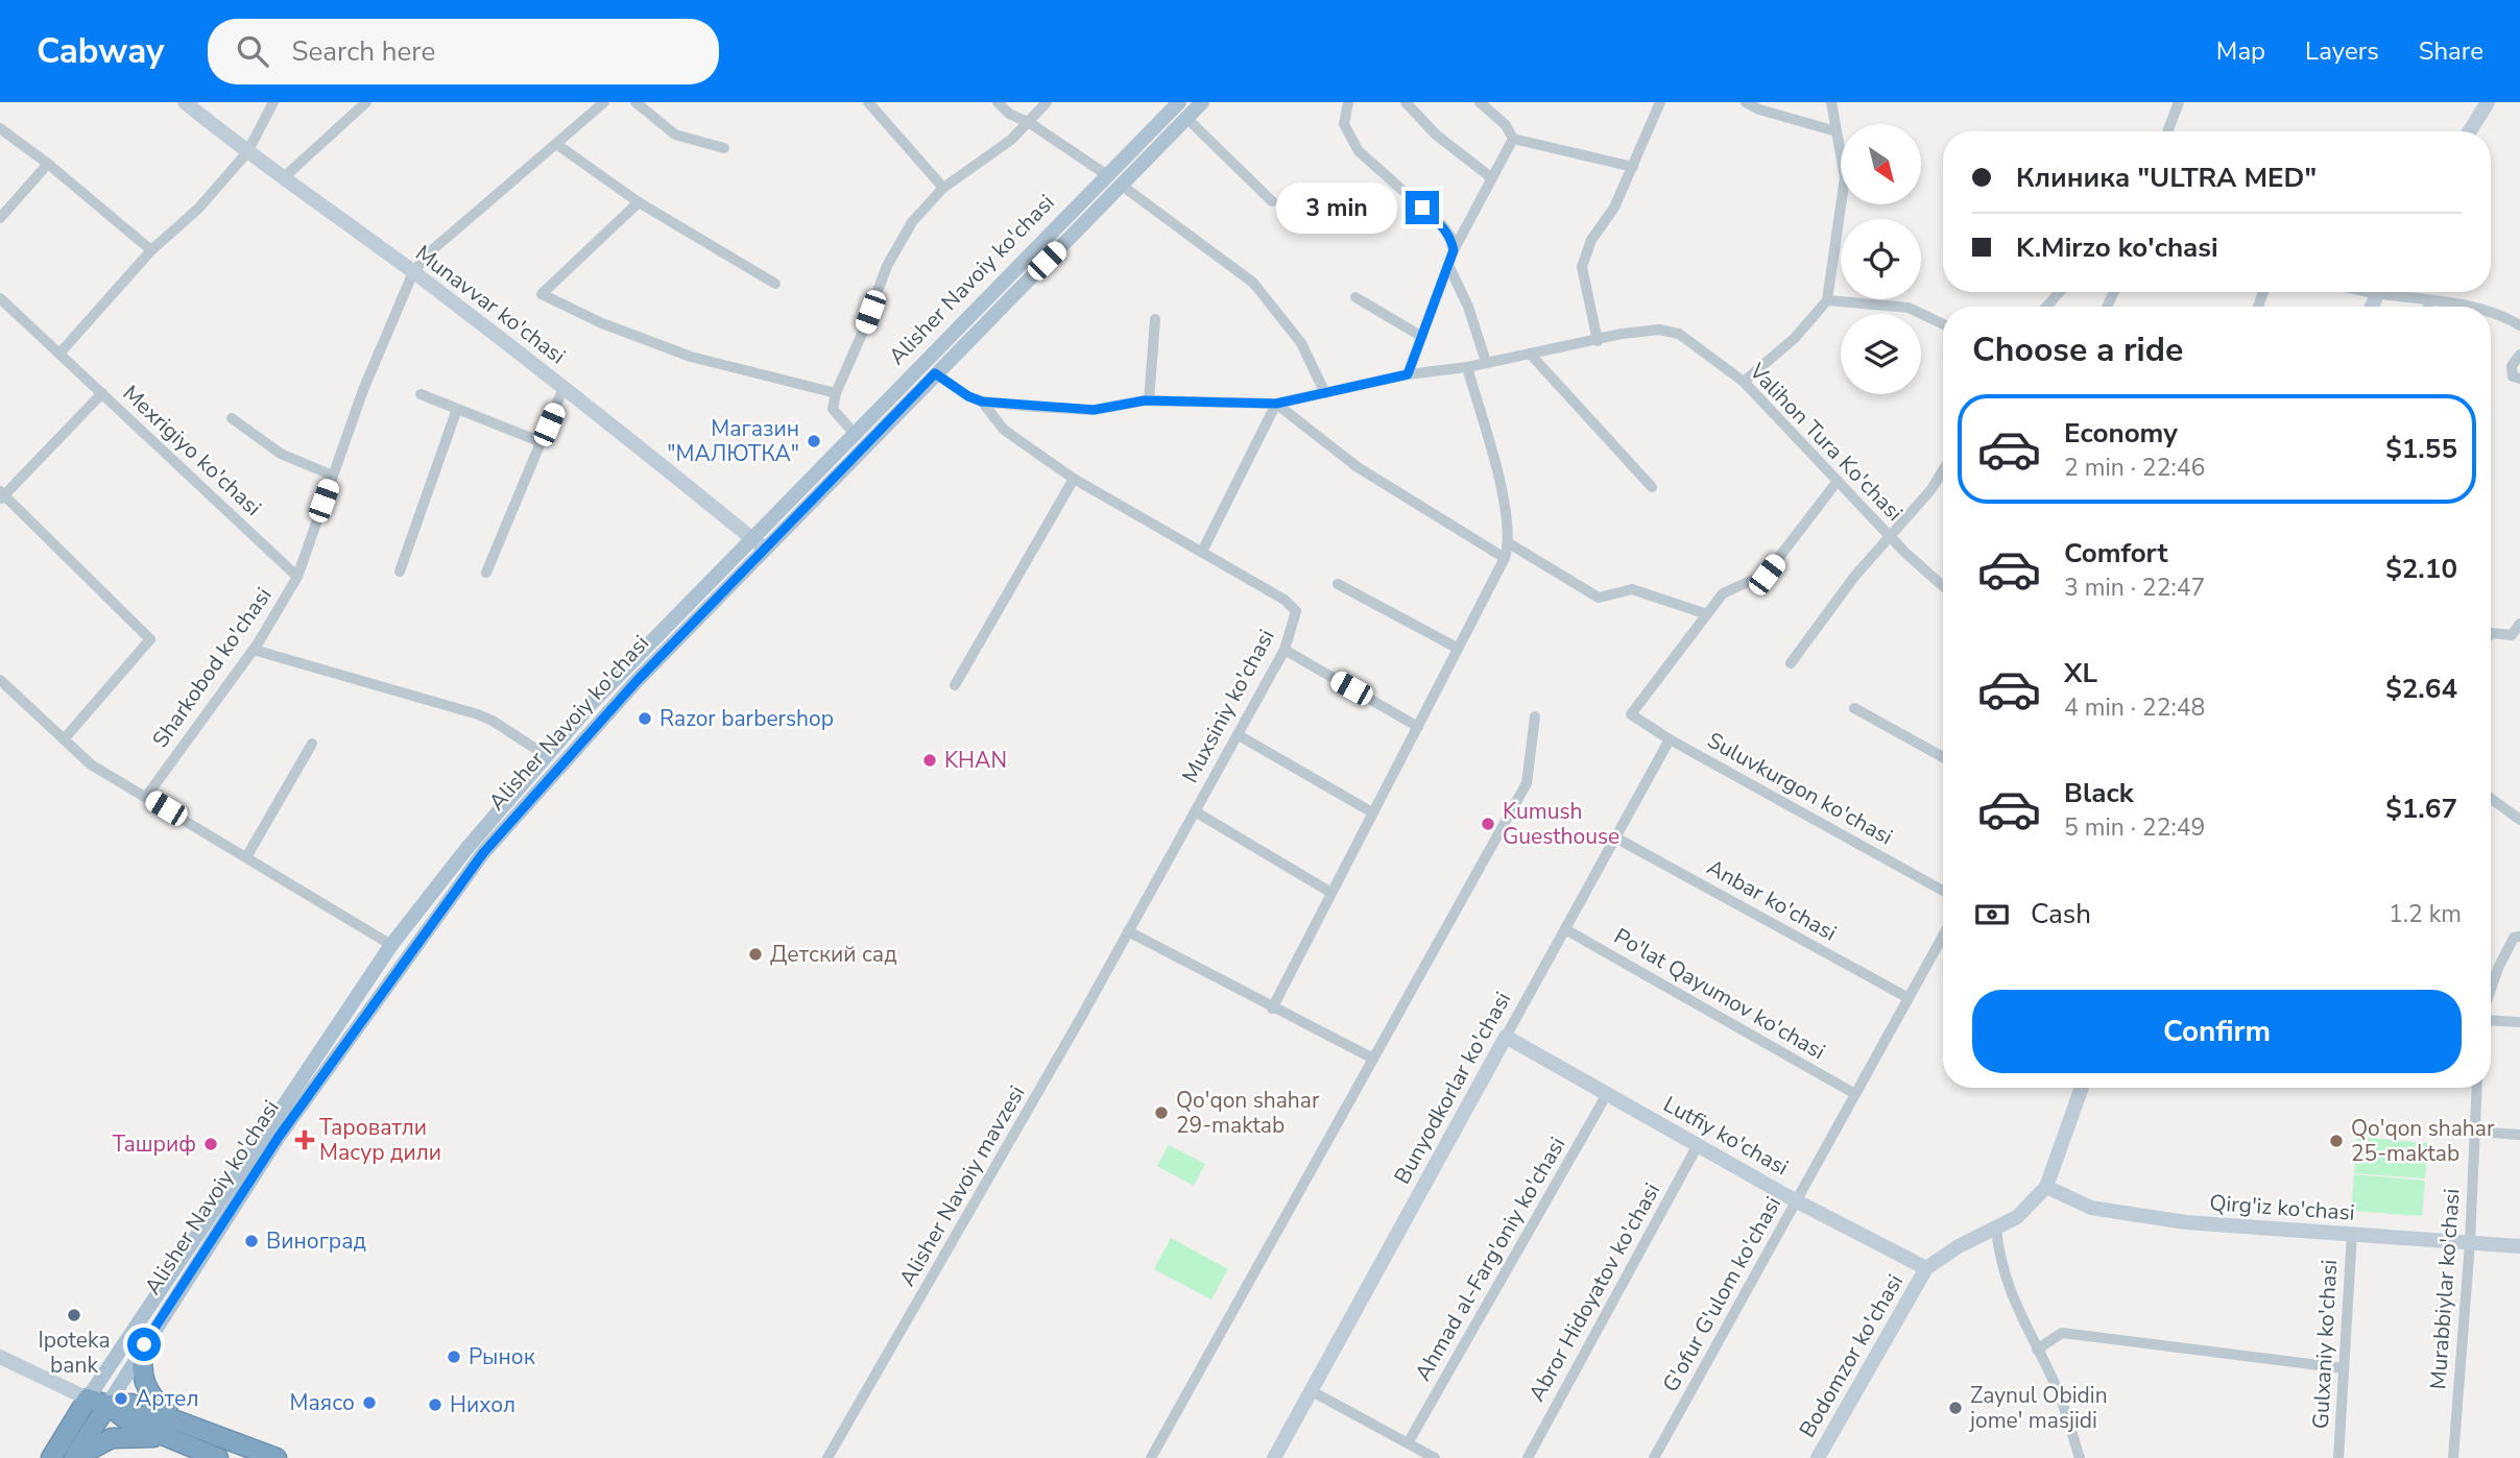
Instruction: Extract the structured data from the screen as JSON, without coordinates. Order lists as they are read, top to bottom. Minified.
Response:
{"streets":{"highway":["Alisher Navoiy ko'chasi"],"main road":["Munavvar ko'chasi","Bunyodkorlar ko'chasi","Lutfiy ko'chasi","Qirg'iz ko'chasi","Bodomzor ko'chasi"],"street":["Valihon Tura Ko'chasi","Mexrigiyo ko'chasi","Sharkobod ko'chasi","Muxsiniy ko'chasi","Suluvkurgon ko'chasi","Anbar ko'chasi","Po'lat Qayumov ko'chasi","Alisher Navoiy mavzesi","Ahmad al-Farg'oniy ko'chasi","Murabbiylar ko'chasi","Abror Hidoyatov ko'chasi","G'ofur G'ulom ko'chasi","Gulxaniy ko'chasi"]},"crossings":[["Alisher Navoiy ko'chasi","Munavvar ko'chasi"],["Alisher Navoiy ko'chasi","Valihon Tura Ko'chasi"],["Munavvar ko'chasi","Sharkobod ko'chasi"],["Valihon Tura Ko'chasi","Muxsiniy ko'chasi"],["Mexrigiyo ko'chasi","Sharkobod ko'chasi"],["Muxsiniy ko'chasi","Alisher Navoiy mavzesi"],["Suluvkurgon ko'chasi","Bunyodkorlar ko'chasi"],["Anbar ko'chasi","Bunyodkorlar ko'chasi"],["Anbar ko'chasi","G'ofur G'ulom ko'chasi"],["Po'lat Qayumov ko'chasi","Bunyodkorlar ko'chasi"],["Po'lat Qayumov ko'chasi","G'ofur G'ulom ko'chasi"],["Bunyodkorlar ko'chasi","Lutfiy ko'chasi"],["Lutfiy ko'chasi","Ahmad al-Farg'oniy ko'chasi"],["Lutfiy ko'chasi","Abror Hidoyatov ko'chasi"],["Lutfiy ko'chasi","G'ofur G'ulom ko'chasi"],["Lutfiy ko'chasi","Bodomzor ko'chasi"],["Qirg'iz ko'chasi","Murabbiylar ko'chasi"],["Qirg'iz ko'chasi","Gulxaniy ko'chasi"],["Qirg'iz ko'chasi","Bodomzor ko'chasi"]],"places":{"other":["Магазин \"МАЛЮТКА\"","Razor barbershop","KHAN","Kumush Guesthouse","Детский сад","Qo'qon shahar 29-maktab","Qo'qon shahar 25-maktab","Ташриф","Виноград","Ipoteka bank","Рынок","Артел","Маясо","Нихол","Zaynul Obidin jome' masjidi"],"health":["Тароватли Масур дили"]},"north":"bottom right","page":{"header":"Cabway","search":"Search here","nav":["Map","Layers","Share"],"banner":["Клиника \"ULTRA MED\"","K.Mirzo ko'chasi"],"bubble":"3 min","heading":"Choose a ride","list":[{"name":"Economy","note":"2 min · 22:46","value":"$1.55"},{"name":"Comfort","note":"3 min · 22:47","value":"$2.10"},{"name":"XL","note":"4 min · 22:48","value":"$2.64"},{"name":"Black","note":"5 min · 22:49","value":"$1.67"}],"pay":["Cash","1.2 km"],"buttons":"Confirm"}}
